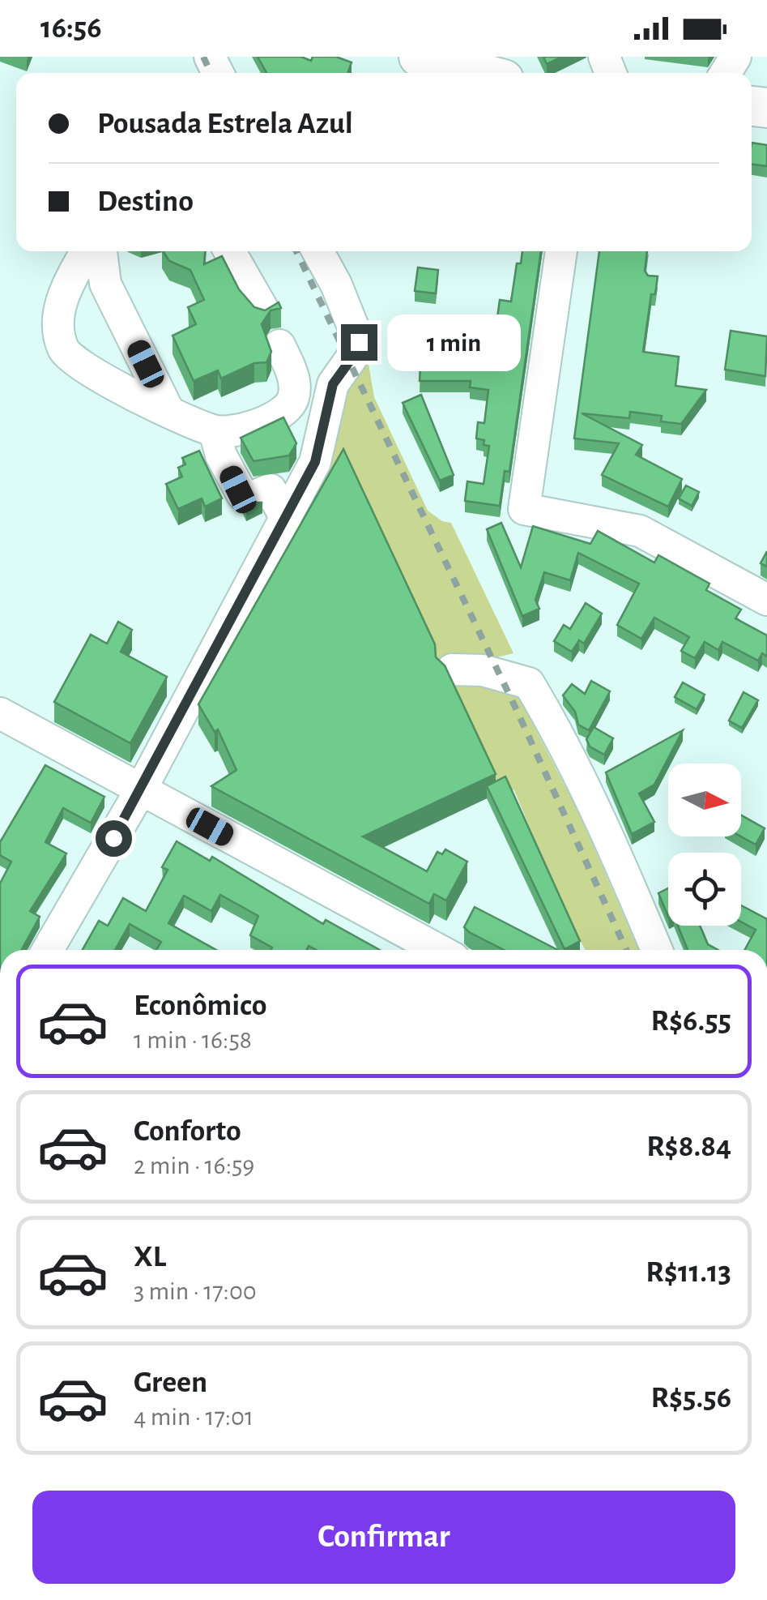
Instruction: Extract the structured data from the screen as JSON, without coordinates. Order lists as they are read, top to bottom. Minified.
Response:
{"north":"right","page":{"status":"16:56","banner":["Pousada Estrela Azul","Destino"],"bubble":"1 min","list":[{"name":"Econômico","note":"1 min · 16:58","value":"R$6.55"},{"name":"Conforto","note":"2 min · 16:59","value":"R$8.84"},{"name":"XL","note":"3 min · 17:00","value":"R$11.13"},{"name":"Green","note":"4 min · 17:01","value":"R$5.56"}],"buttons":"Confirmar"}}
